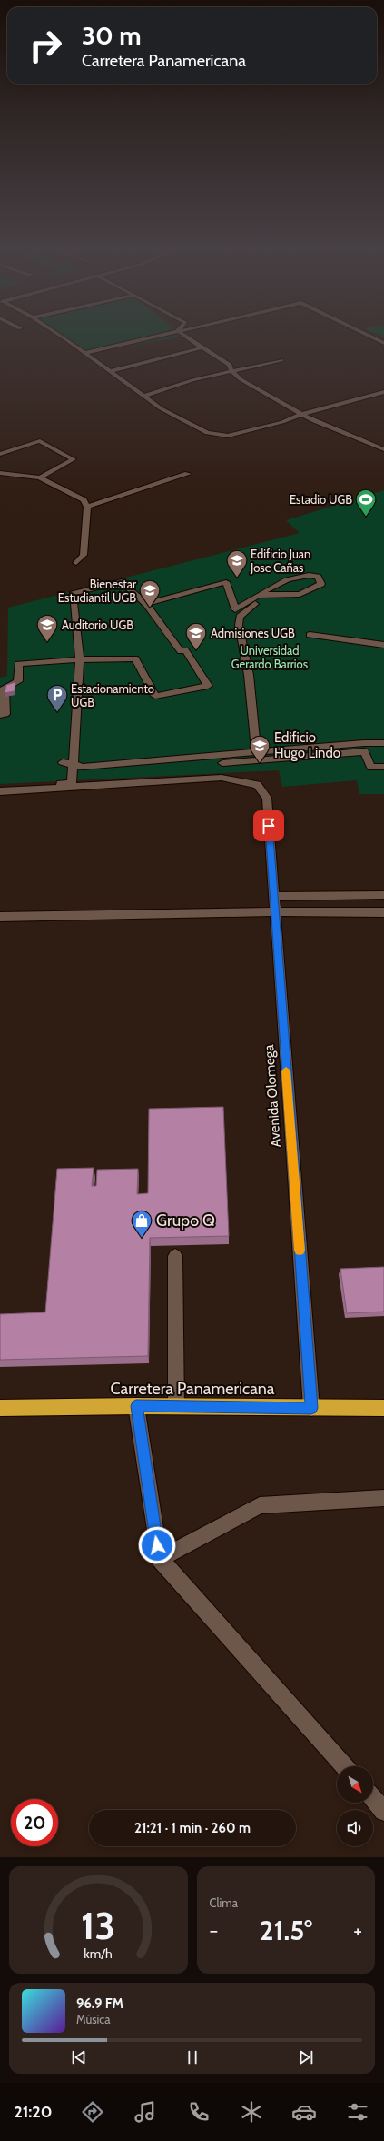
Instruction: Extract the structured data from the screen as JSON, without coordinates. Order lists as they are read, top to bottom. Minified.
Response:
{"streets":{"highway":["Carretera Panamericana"],"street":["Avenida Olomega"]},"crossings":[["Avenida Olomega","Carretera Panamericana"]],"parks":["Universidad Gerardo Barrios"],"places":{"sports":["Estadio UGB"],"school or university":["Edificio Juan Jose Cañas","Bienestar Estudiantil UGB","Auditorio UGB","Admisiones UGB","Edificio Hugo Lindo"],"parking":["Estacionamiento UGB"],"shop":["Grupo Q"]},"north":"bottom right","page":{"turn":["30 m","Carretera Panamericana"],"limit":"20","trip":"21:21 · 1 min · 260 m","tile":"Clima","heat":["−","21.5°","+"],"song":["96.9 FM","Música"],"tabs":"21:20","gauge":["13","km/h"]}}
